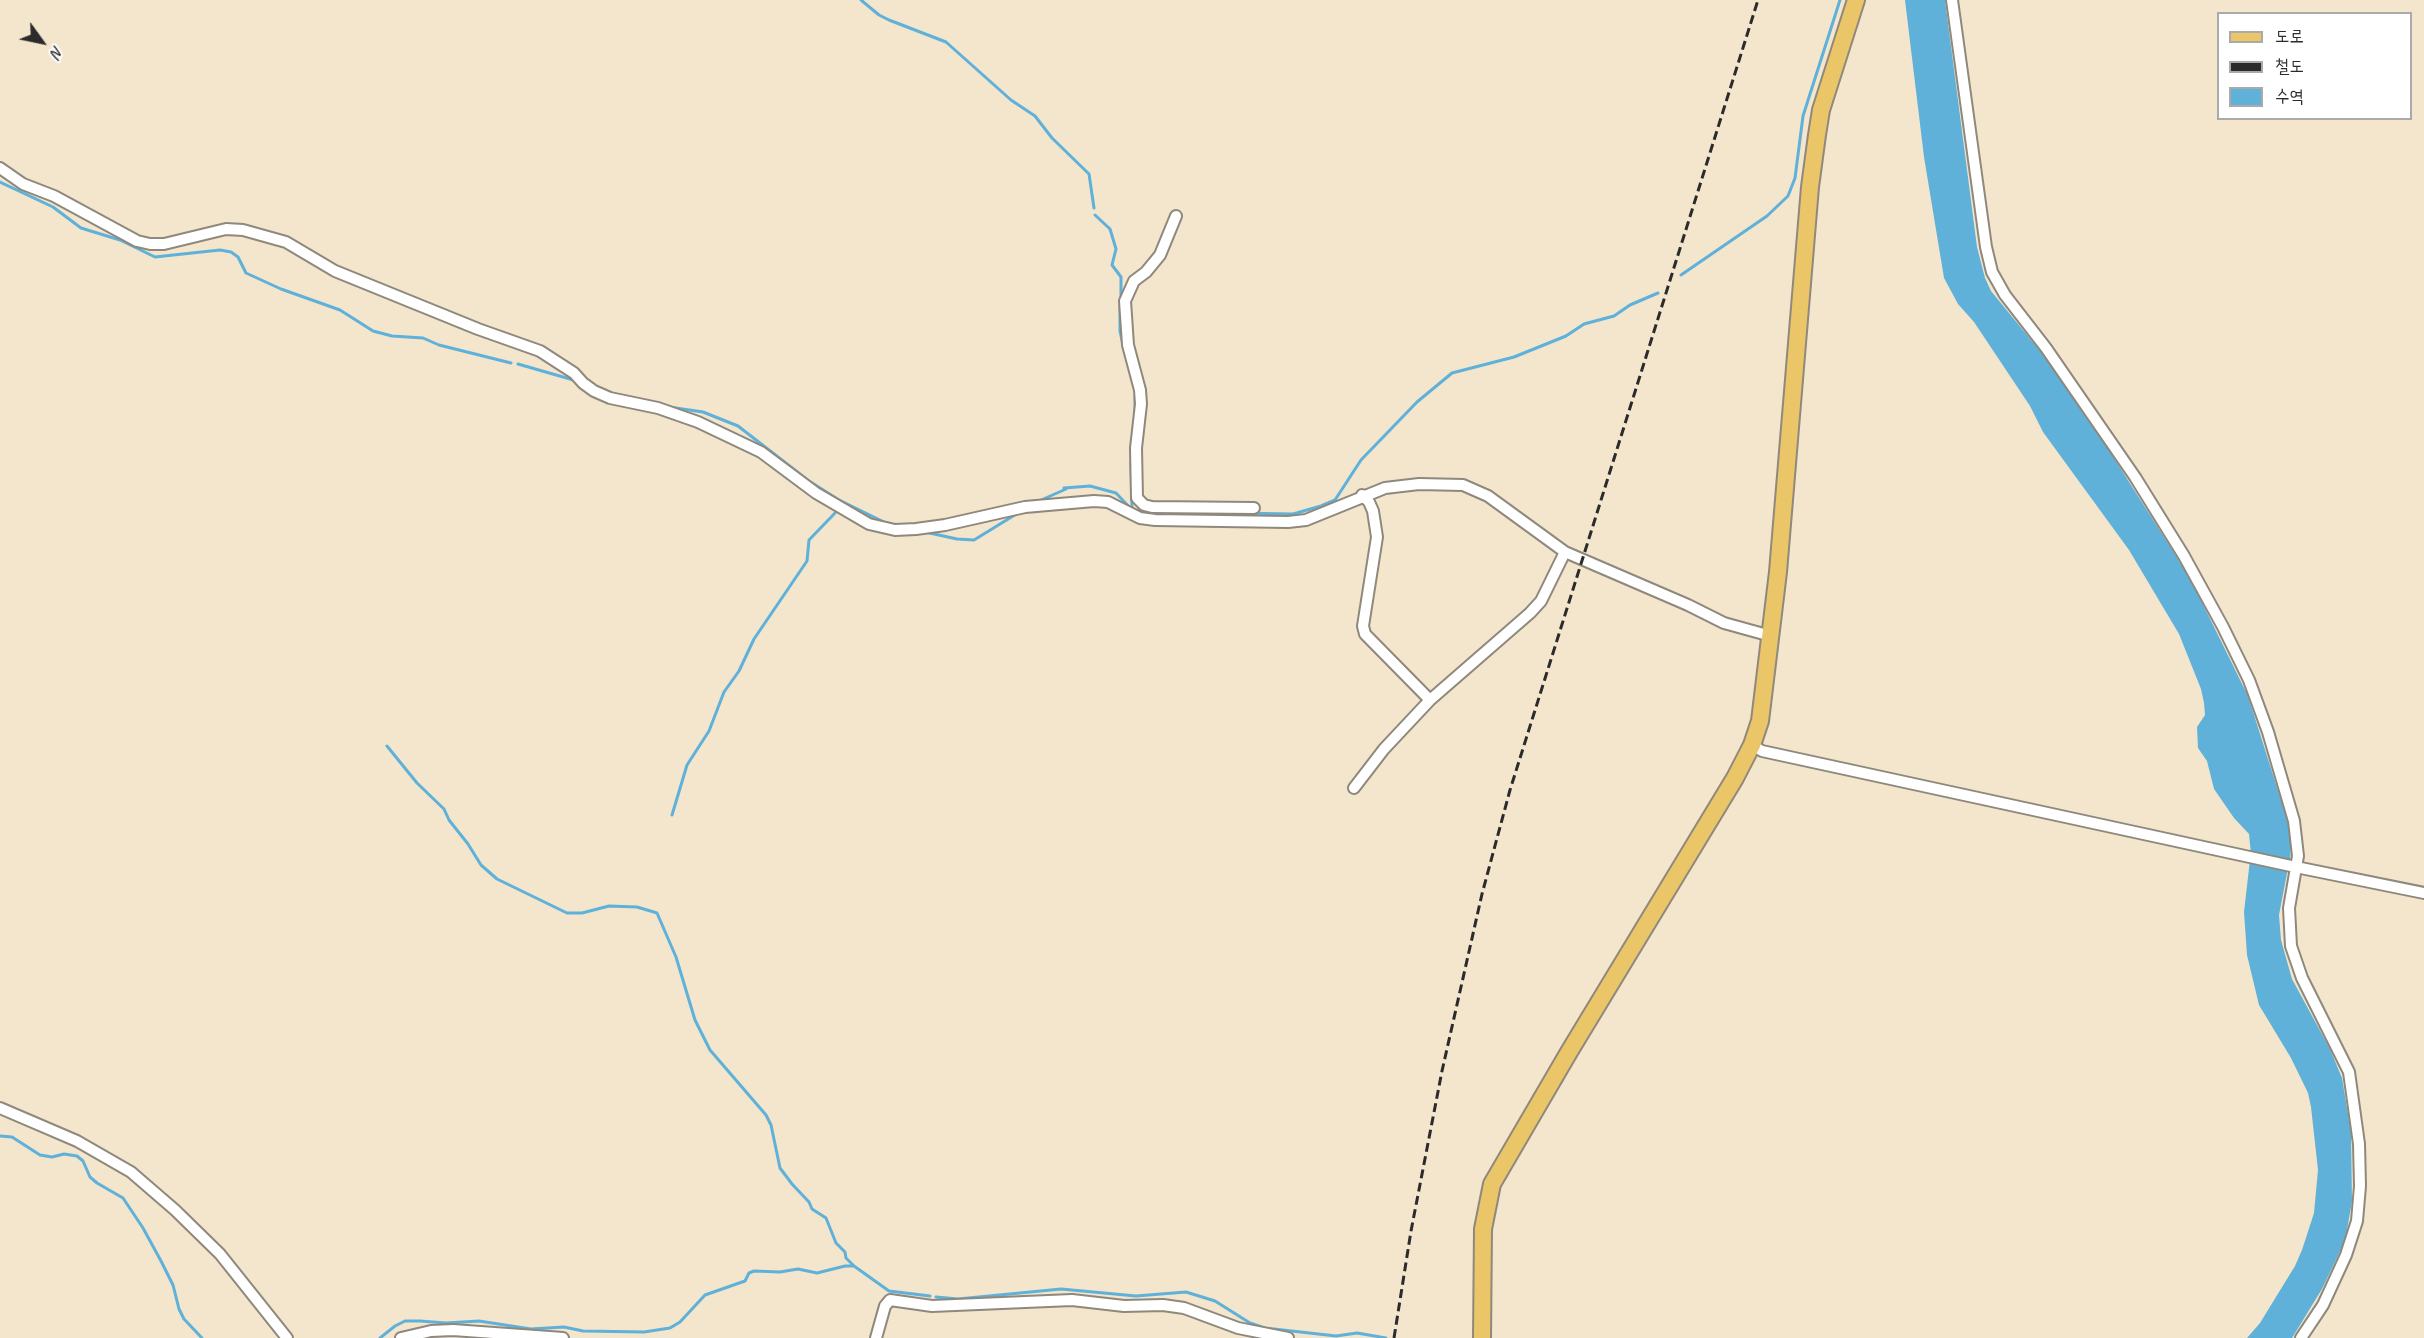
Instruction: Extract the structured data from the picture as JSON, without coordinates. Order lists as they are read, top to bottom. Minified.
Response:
{"legend":["도로","철도","수역"],"north":"bottom right"}
